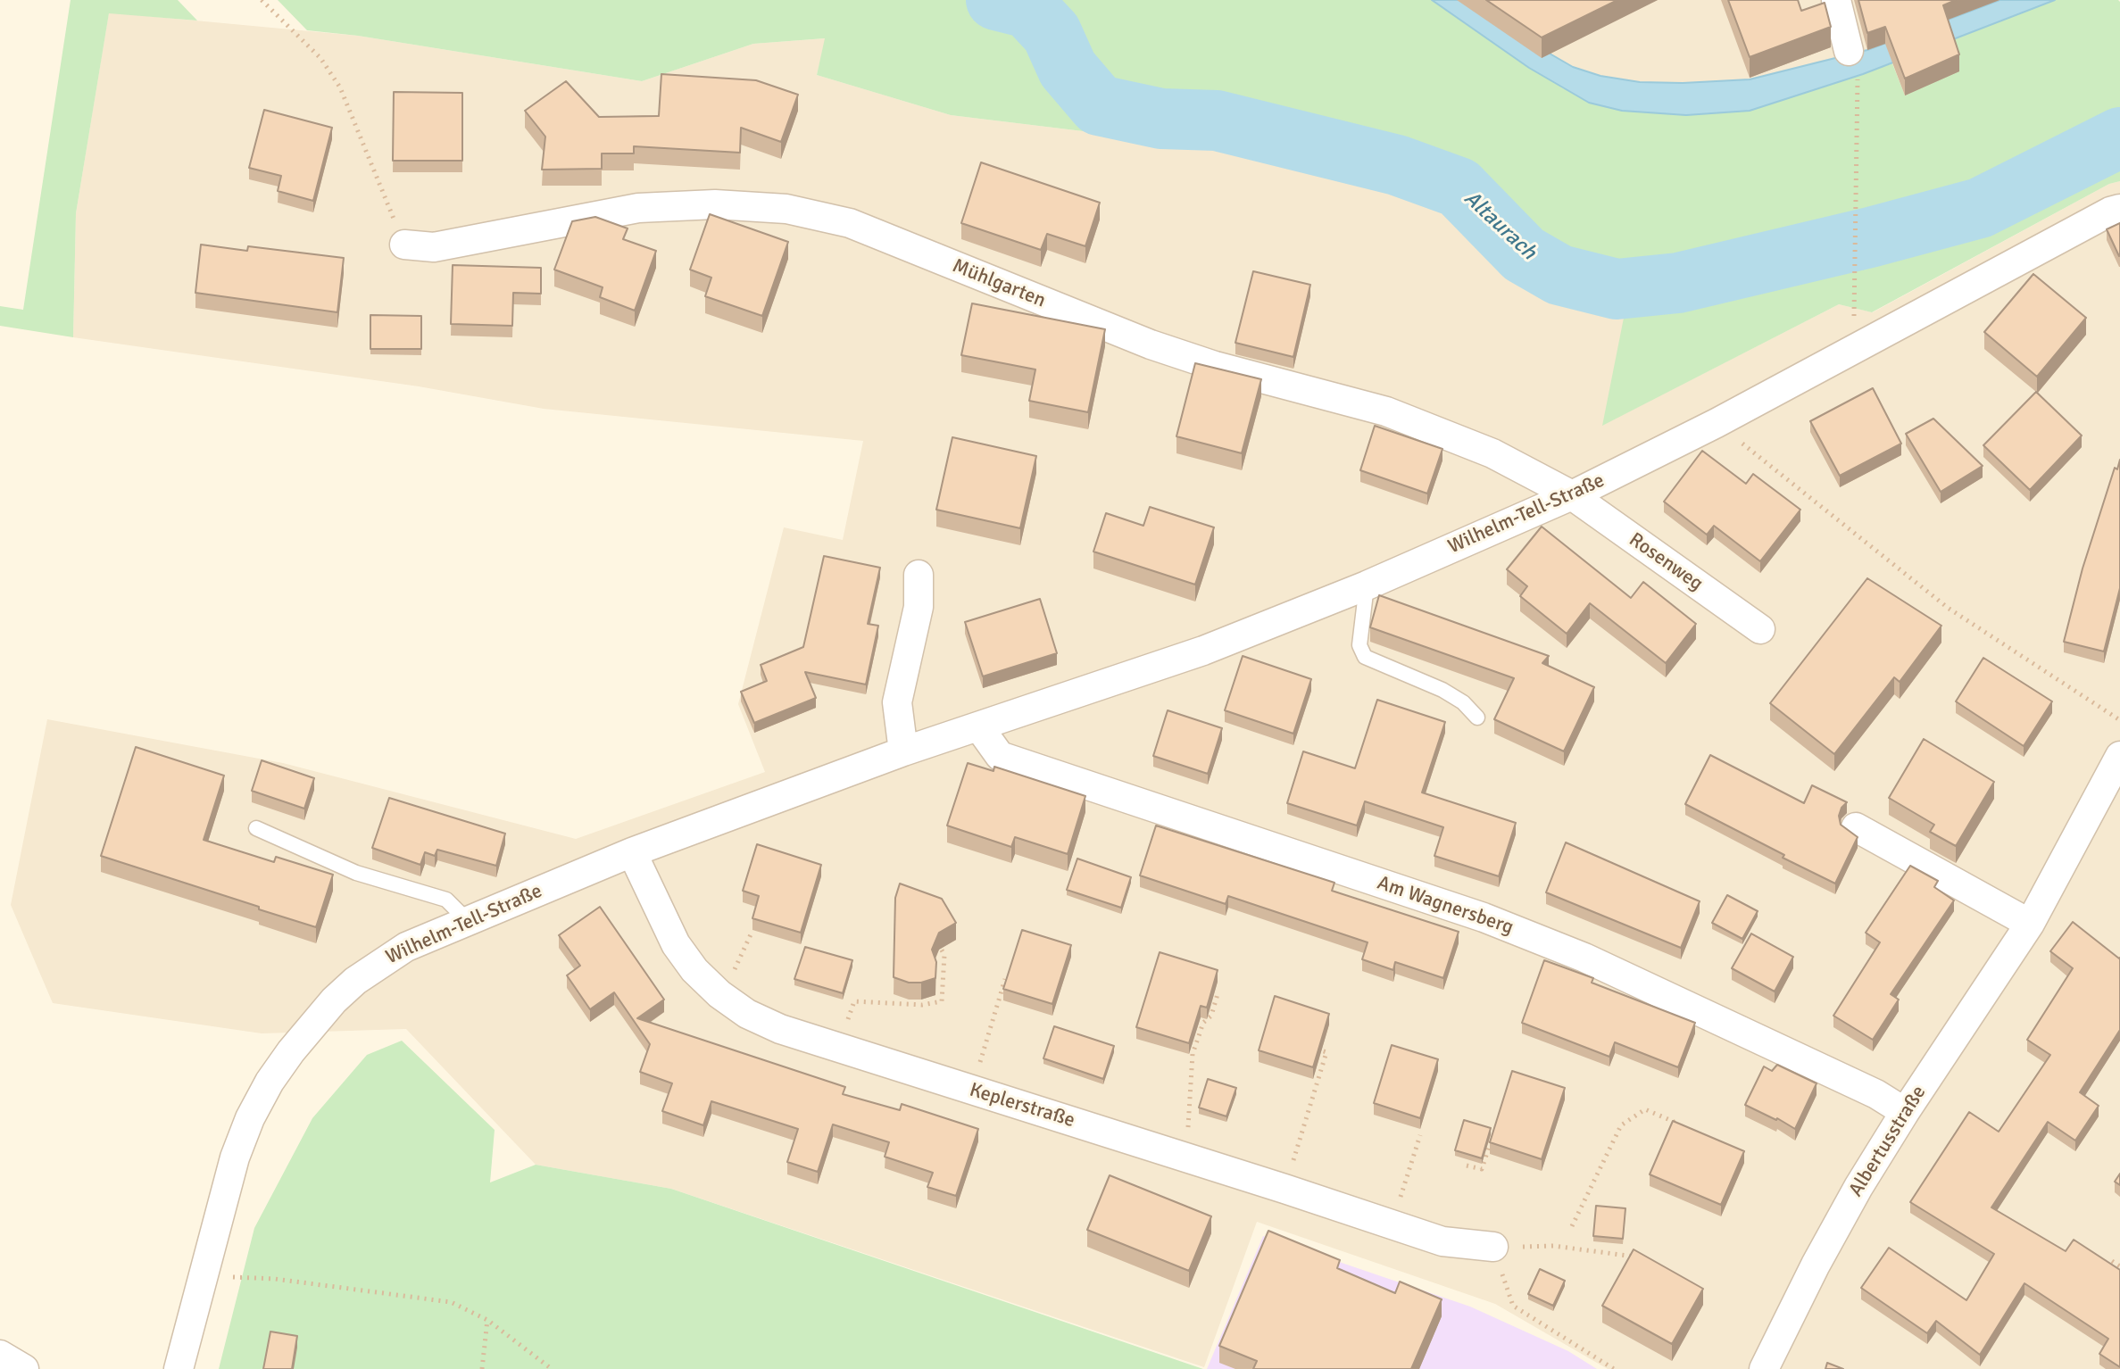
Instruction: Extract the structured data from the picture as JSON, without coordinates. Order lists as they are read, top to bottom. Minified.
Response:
{"streets":{"street":["Mühlgarten","Wilhelm-Tell-Straße","Rosenweg","Am Wagnersberg","Keplerstraße","Albertusstraße"]},"crossings":[["Mühlgarten","Wilhelm-Tell-Straße"],["Mühlgarten","Rosenweg"],["Wilhelm-Tell-Straße","Rosenweg"],["Wilhelm-Tell-Straße","Am Wagnersberg"],["Wilhelm-Tell-Straße","Keplerstraße"],["Am Wagnersberg","Albertusstraße"]],"water":["Altaurach"]}
